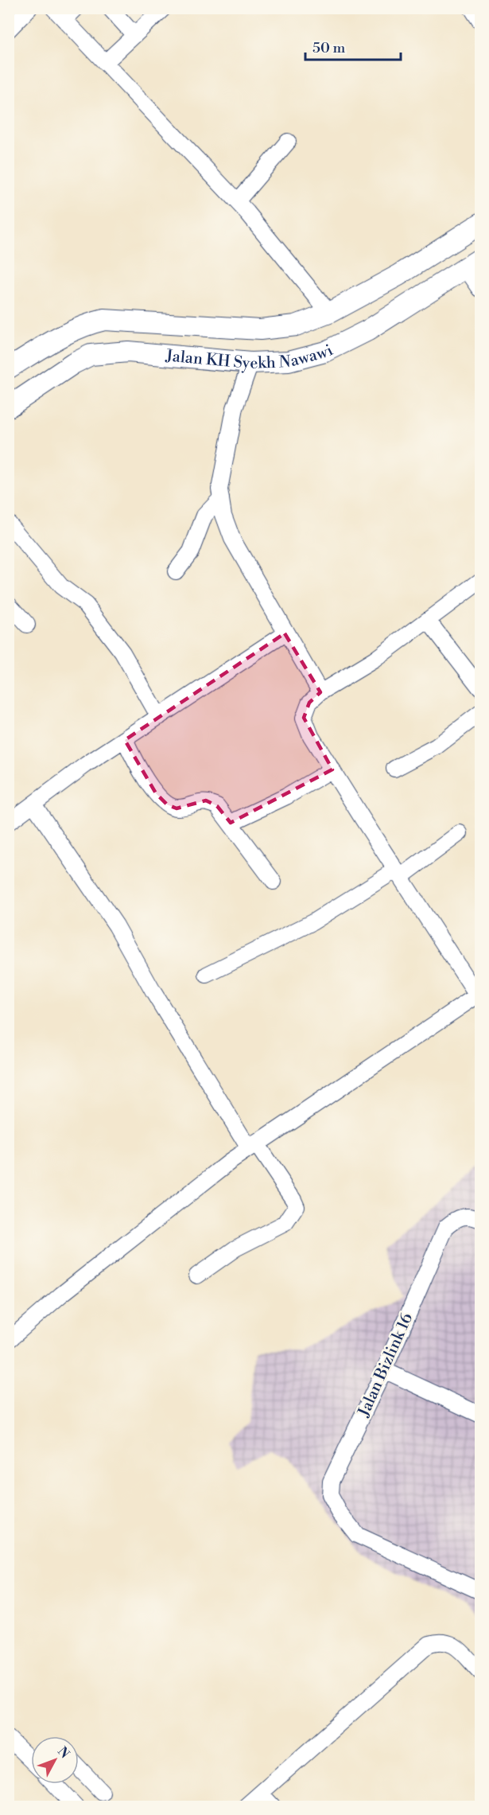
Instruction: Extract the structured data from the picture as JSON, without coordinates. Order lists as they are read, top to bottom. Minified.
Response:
{"streets":{"main road":["Jalan KH Syekh Nawawi"],"street":["Jalan Bizlink 16"]},"scale_bar":"50 m","north":"top right"}
